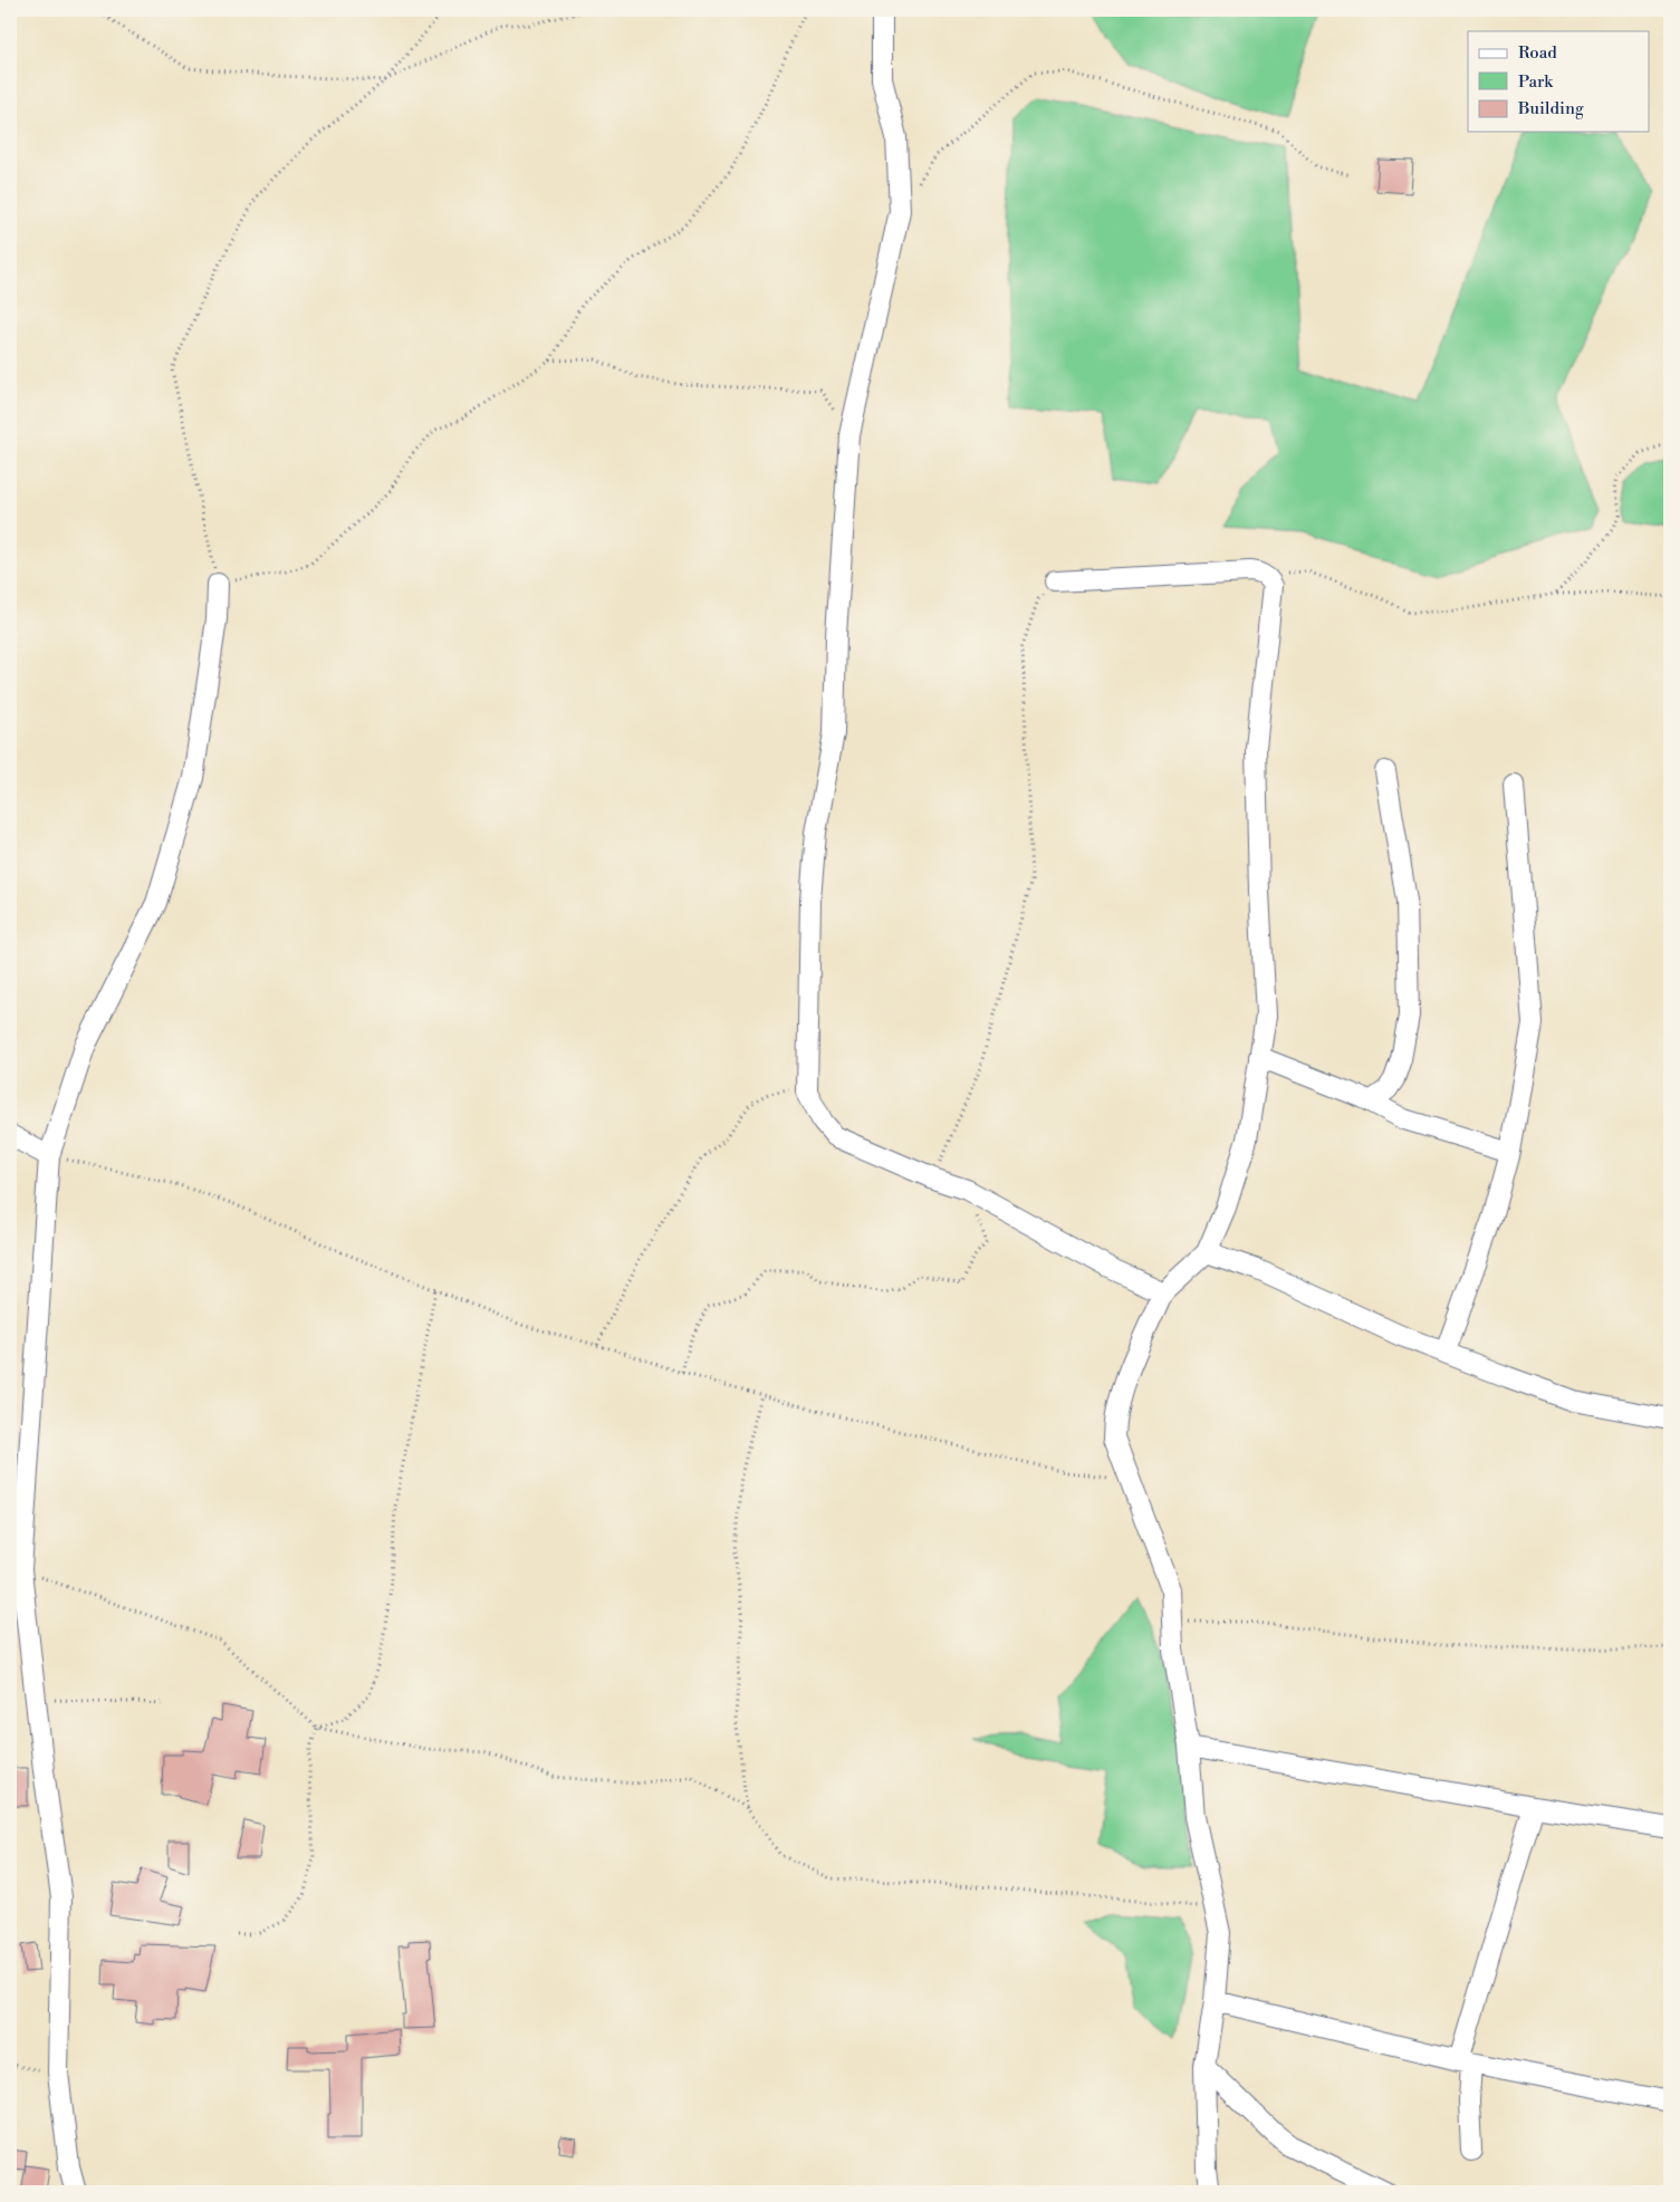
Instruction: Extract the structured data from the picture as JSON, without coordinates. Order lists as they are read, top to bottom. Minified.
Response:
{"legend":["Road","Park","Building"]}
